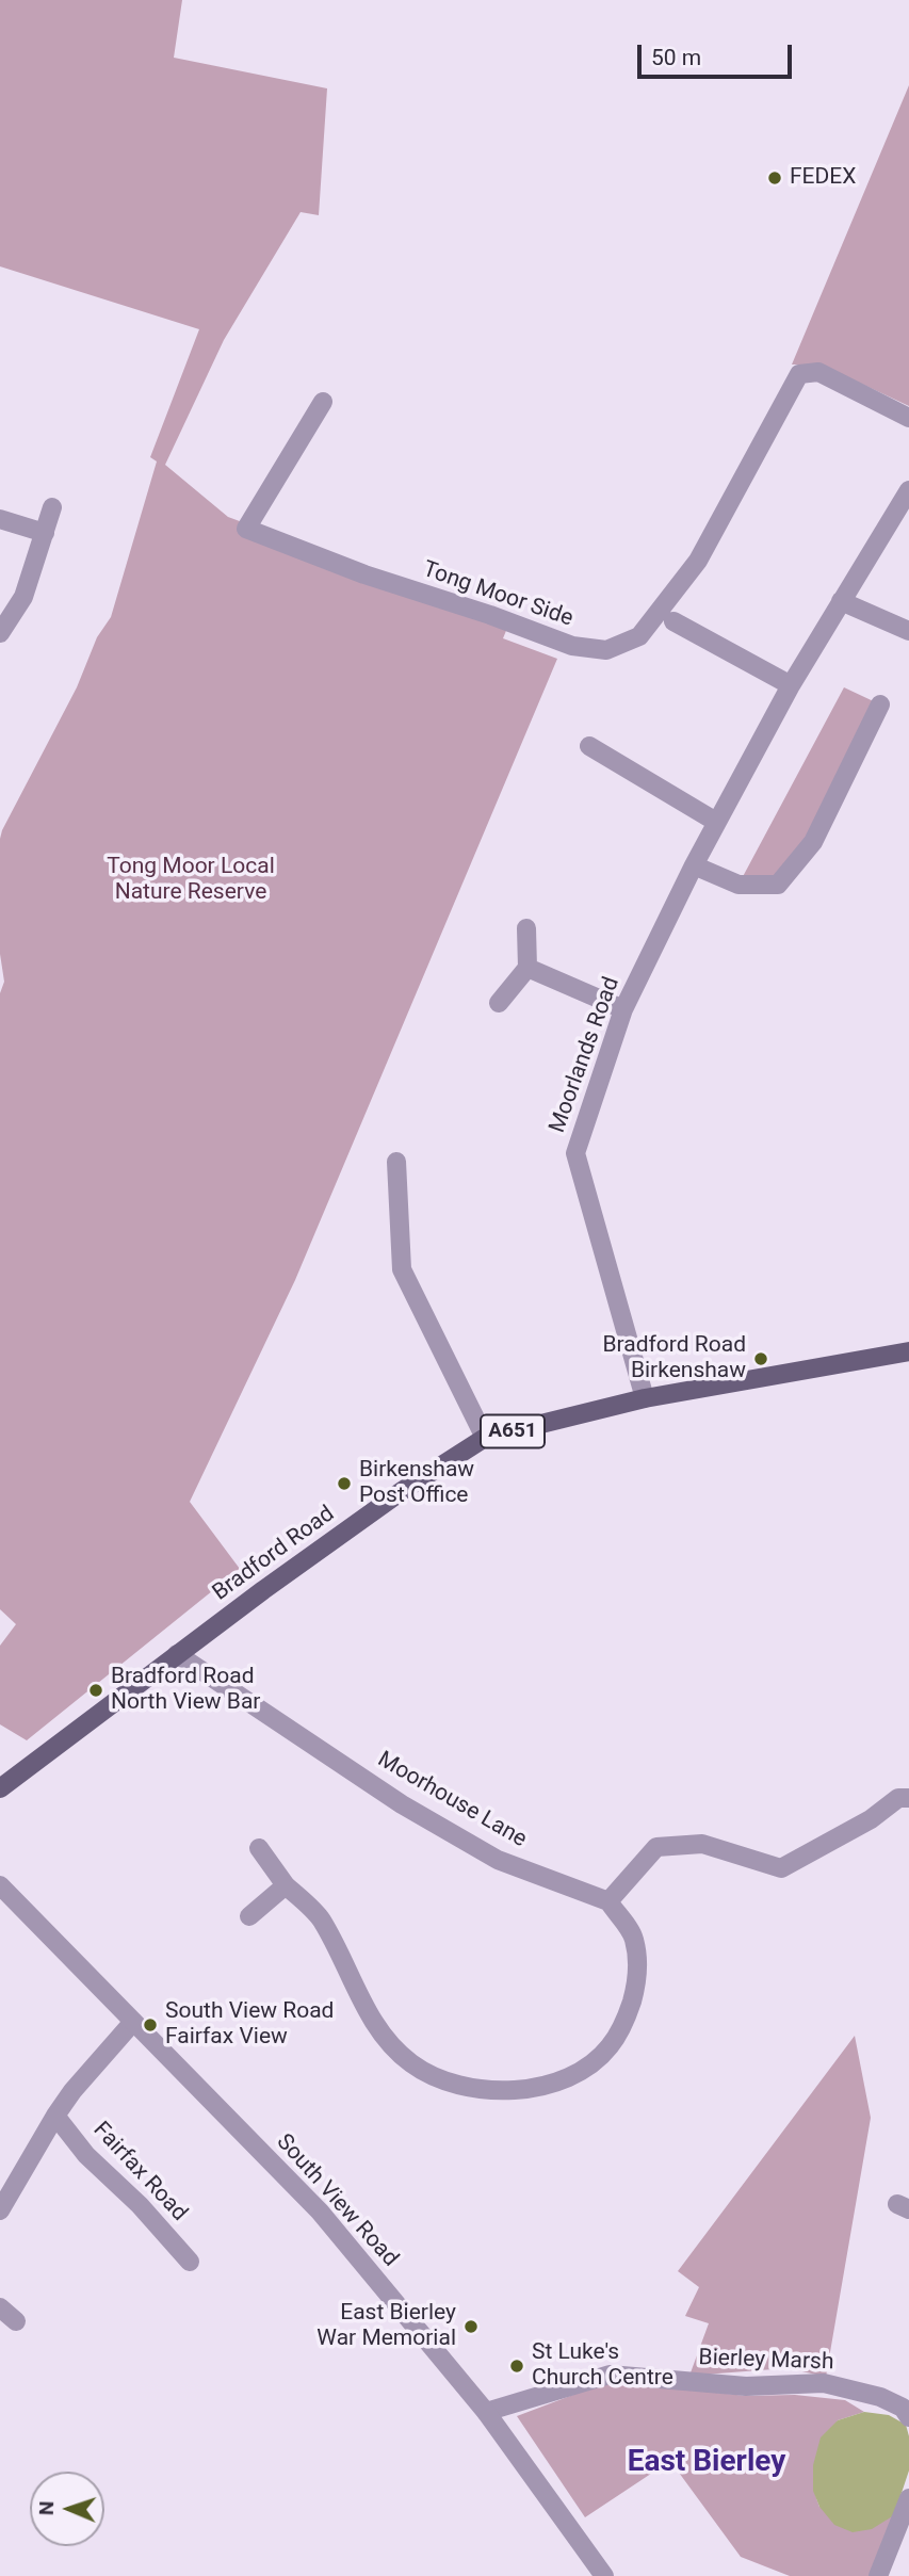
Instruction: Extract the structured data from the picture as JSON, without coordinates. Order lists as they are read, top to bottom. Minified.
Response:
{"streets":{"main road":["A651","Bradford Road"],"street":["Tong Moor Side","Moorlands Road","Moorhouse Lane","Fairfax Road","South View Road","Bierley Marsh"]},"crossings":[["Moorlands Road","Bradford Road"],["Bradford Road","Moorhouse Lane"],["South View Road","Bierley Marsh"]],"districts":["East Bierley"],"parks":["Tong Moor Local Nature Reserve"],"places":["FEDEX","Bradford Road Birkenshaw","Birkenshaw Post Office","Bradford Road North View Bar","South View Road Fairfax View","East Bierley War Memorial","St Luke's Church Centre"],"scale_bar":"50 m","north":"left"}
